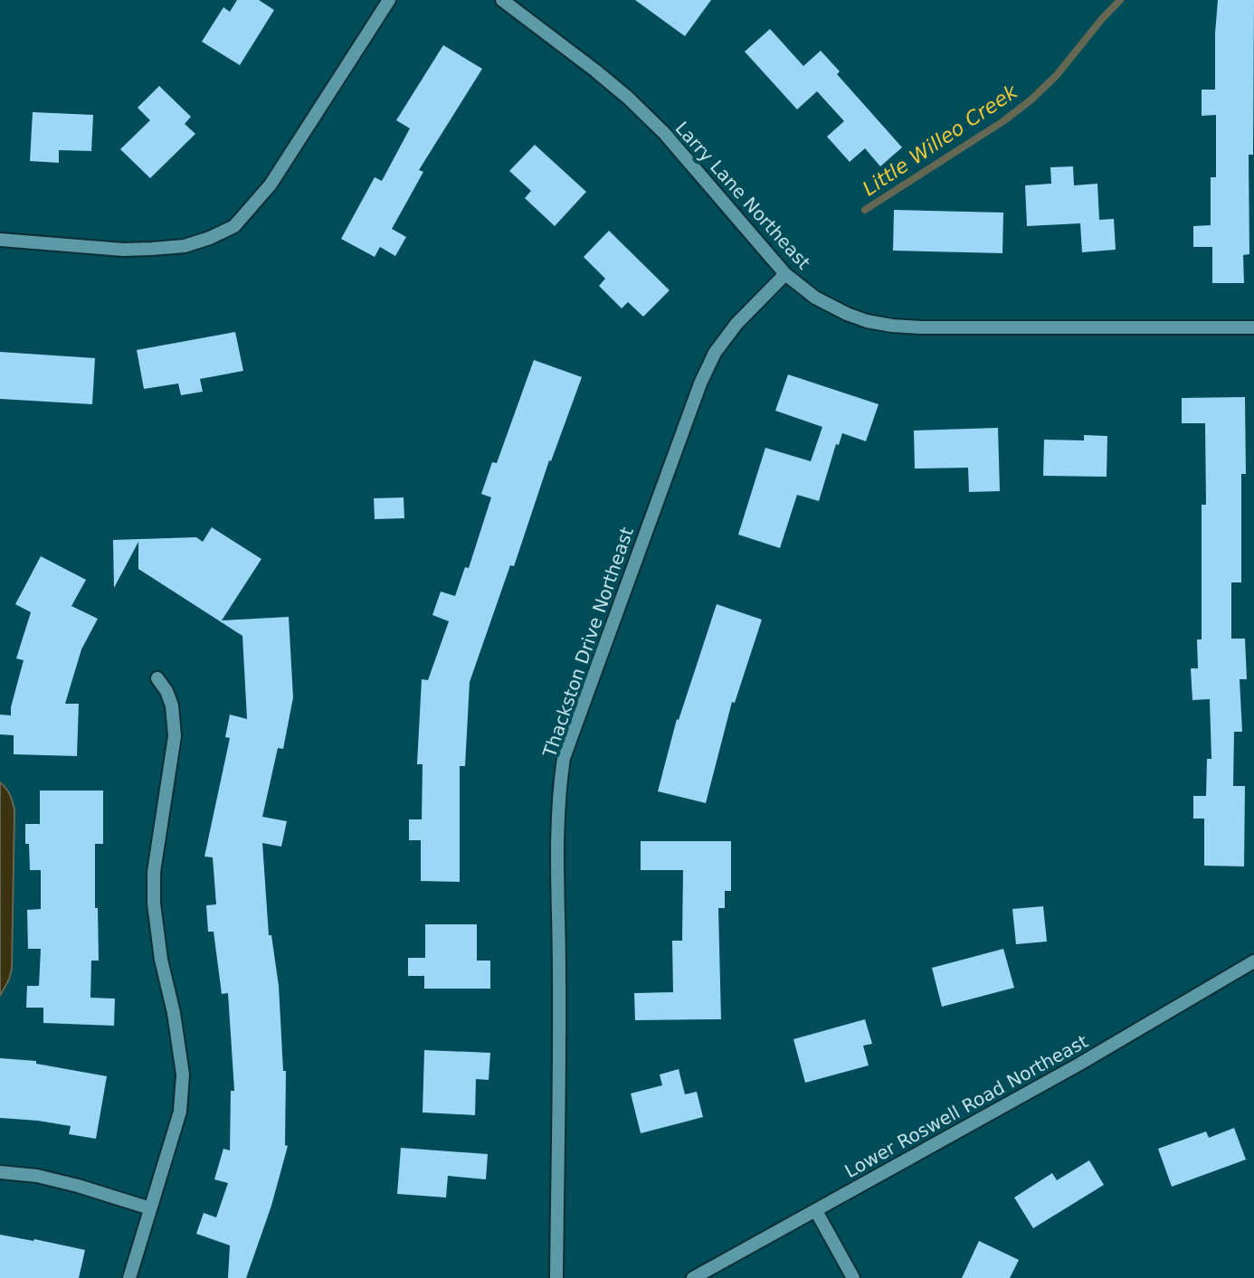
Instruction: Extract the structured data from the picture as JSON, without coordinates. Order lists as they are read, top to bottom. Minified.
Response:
{"streets":{"street":["Larry Lane Northeast","Thackston Drive Northeast","Lower Roswell Road Northeast"]},"crossings":[["Larry Lane Northeast","Thackston Drive Northeast"]],"water":["Little Willeo Creek"]}
